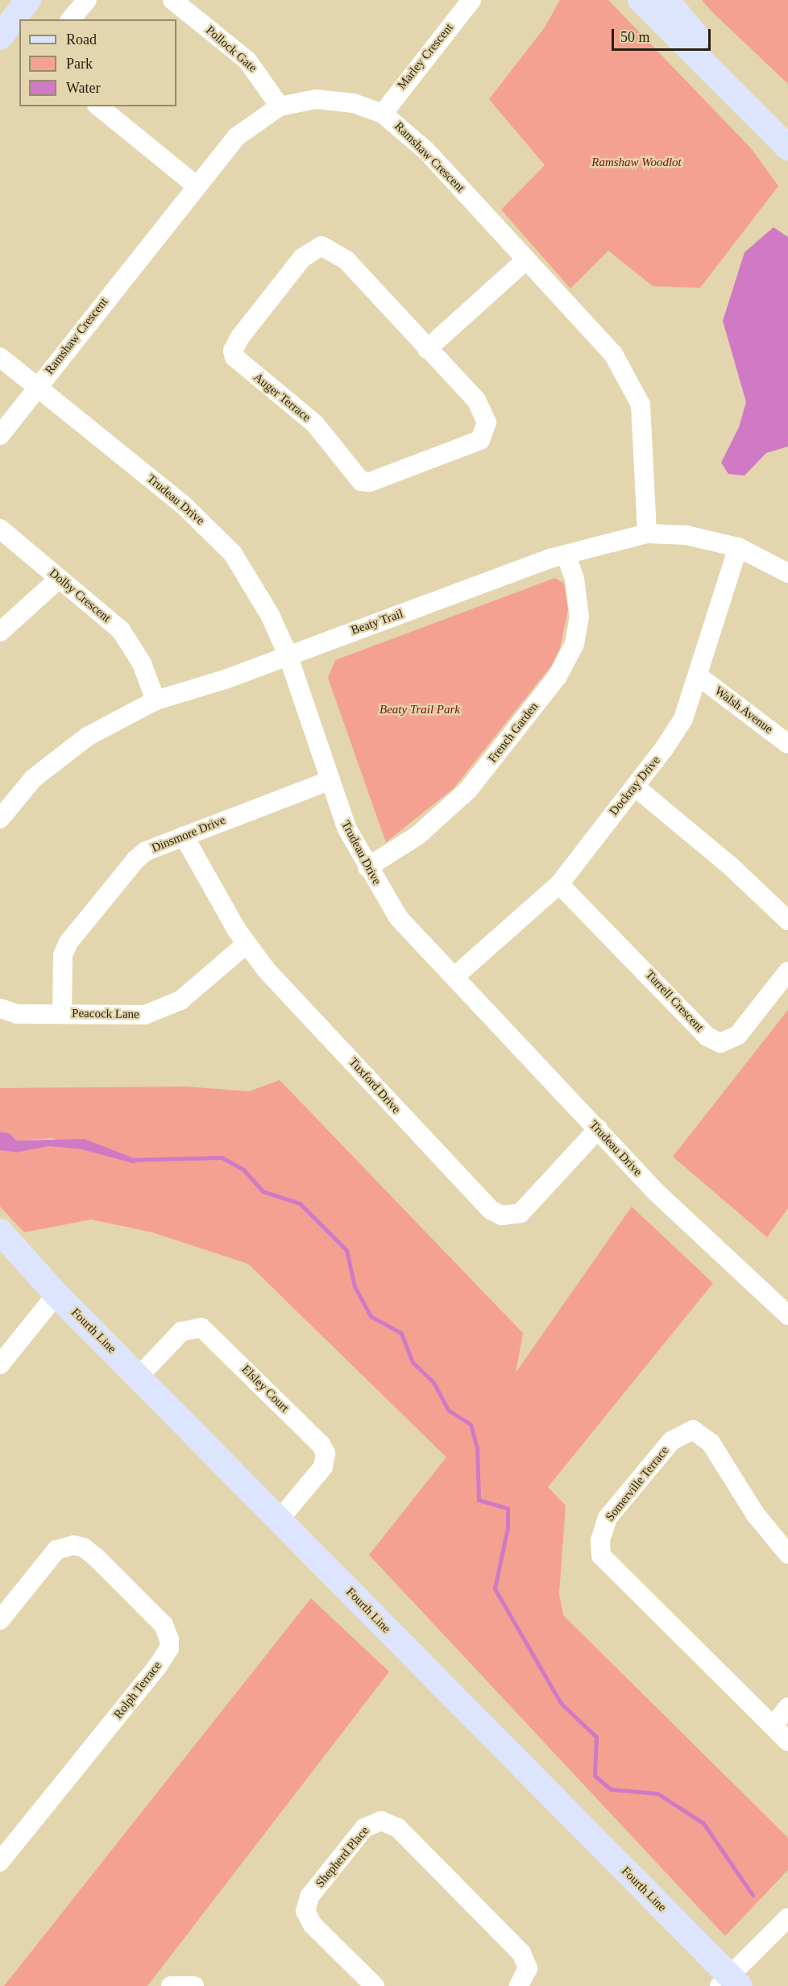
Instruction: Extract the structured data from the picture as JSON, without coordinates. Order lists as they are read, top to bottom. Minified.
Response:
{"streets":{"main road":["Fourth Line"],"street":["Pollock Gate","Marley Crescent","Ramshaw Crescent","Auger Terrace","Trudeau Drive","Dolby Crescent","Beaty Trail","Walsh Avenue","French Garden","Dockray Drive","Dinsmore Drive","Turrell Crescent","Peacock Lane","Tuxford Drive","Elsley Court","Somerville Terrace","Rolph Terrace","Shepherd Place"]},"crossings":[["Pollock Gate","Ramshaw Crescent"],["Marley Crescent","Ramshaw Crescent"],["Ramshaw Crescent","Trudeau Drive"],["Ramshaw Crescent","Beaty Trail"],["Trudeau Drive","Beaty Trail"],["Trudeau Drive","French Garden"],["Trudeau Drive","Dockray Drive"],["Trudeau Drive","Dinsmore Drive"],["Trudeau Drive","Tuxford Drive"],["Dolby Crescent","Beaty Trail"],["Beaty Trail","French Garden"],["Beaty Trail","Dockray Drive"],["Walsh Avenue","Dockray Drive"],["Dockray Drive","Turrell Crescent"],["Dinsmore Drive","Peacock Lane"],["Dinsmore Drive","Tuxford Drive"],["Peacock Lane","Tuxford Drive"],["Fourth Line","Elsley Court"]],"parks":["Ramshaw Woodlot","Beaty Trail Park"],"legend":["Road","Park","Water"],"scale_bar":"50 m"}
